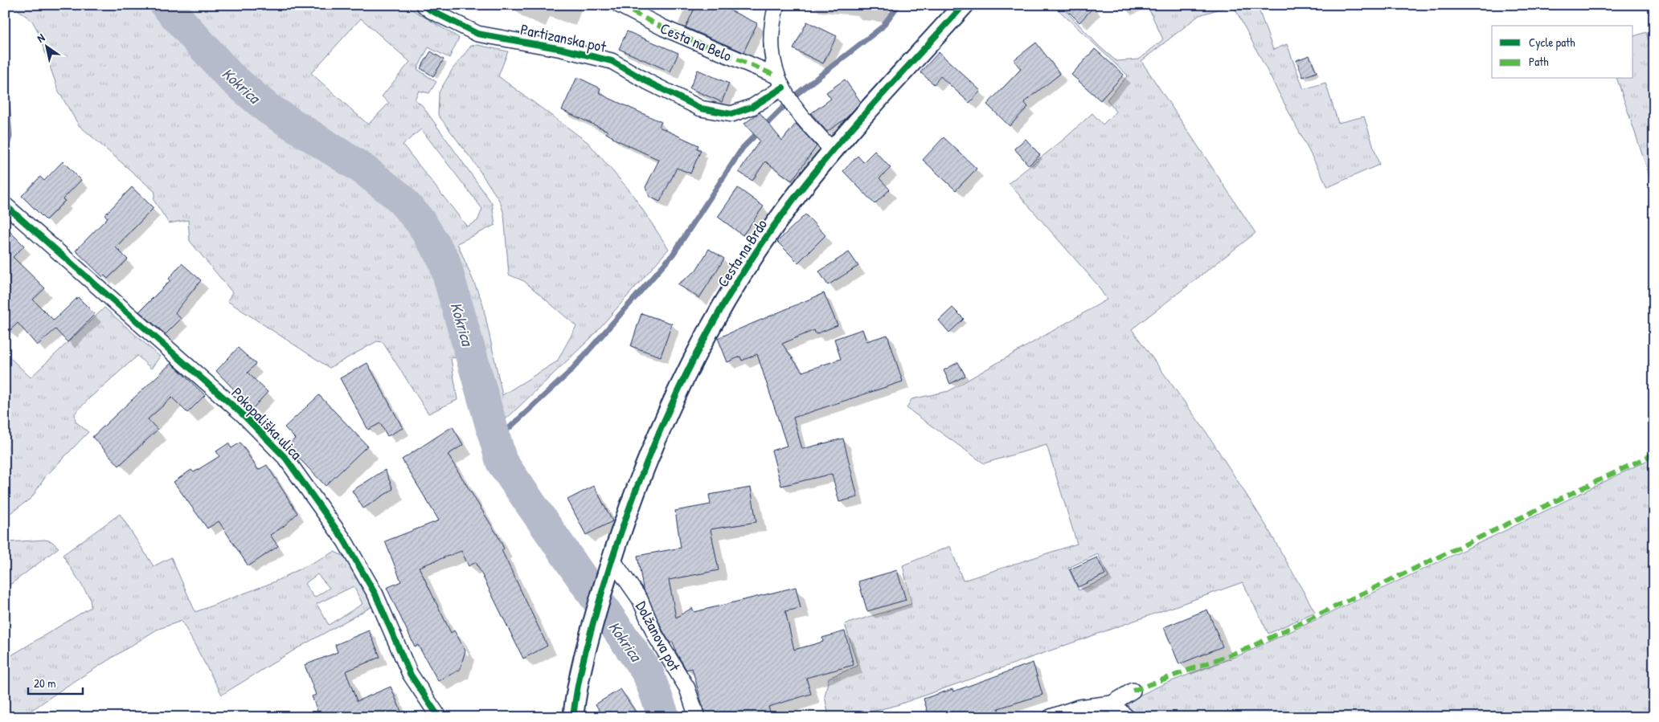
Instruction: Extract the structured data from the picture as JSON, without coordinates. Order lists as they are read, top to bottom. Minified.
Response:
{"streets":{"street":["Partizanska pot","Cesta na Belo","Cesta na Brdo","Pokopališka ulica","Dolžanova pot"]},"crossings":[["Partizanska pot","Cesta na Belo"],["Cesta na Brdo","Dolžanova pot"]],"water":["Kokrica"],"legend":["Cycle path","Path"],"scale_bar":"20 m","north":"top left"}
